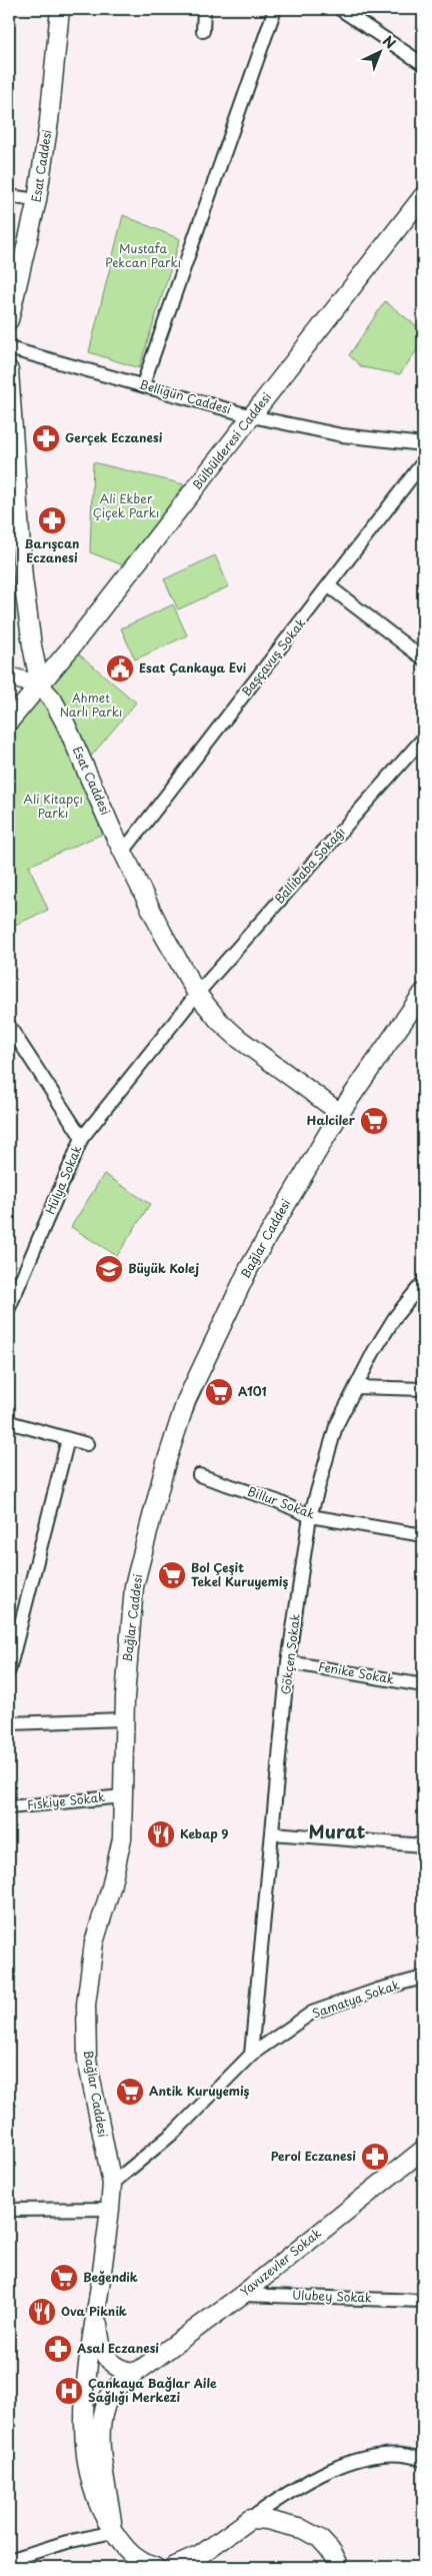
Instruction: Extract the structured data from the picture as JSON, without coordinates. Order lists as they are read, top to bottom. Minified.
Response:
{"streets":{"main road":["Esat Caddesi","Bülbülderesi Caddesi","Bağlar Caddesi","Yavuzevler Sokak"],"street":["Belligün Caddesi","Başçavuş Sokak","Ballıbaba Sokağı","Hülya Sokak","Billur Sokak","Gökçen Sokak","Fenike Sokak","Fıskiye Sokak","Samatya Sokak","Ulubey Sokak"]},"crossings":[["Esat Caddesi","Bülbülderesi Caddesi"],["Esat Caddesi","Başçavuş Sokak"],["Esat Caddesi","Ballıbaba Sokağı"],["Esat Caddesi","Hülya Sokak"],["Esat Caddesi","Bağlar Caddesi"],["Belligün Caddesi","Bülbülderesi Caddesi"],["Ballıbaba Sokağı","Hülya Sokak"],["Bağlar Caddesi","Fıskiye Sokak"],["Bağlar Caddesi","Samatya Sokak"],["Bağlar Caddesi","Yavuzevler Sokak"],["Billur Sokak","Gökçen Sokak"],["Gökçen Sokak","Fenike Sokak"],["Gökçen Sokak","Samatya Sokak"],["Yavuzevler Sokak","Ulubey Sokak"]],"districts":["Murat"],"parks":["Mustafa Pekcan Parkı","Ali Ekber Çiçek Parkı","Ahmet Narlı Parkı","Ali Kitapçı Parkı"],"places":{"pharmacy":["Gerçek Eczanesi","Barışcan Eczanesi","Perol Eczanesi","Asal Eczanesi"],"public building":["Esat Çankaya Evi"],"supermarket":["Halciler","A101","Bol Çeşit Tekel Kuruyemiş","Antik Kuruyemiş","Beğendik"],"school or university":["Büyük Kolej"],"restaurant":["Kebap 9","Ova Piknik"],"hospital":["Çankaya Bağlar Aile Sağlığı Merkezi"]},"north":"top right"}
